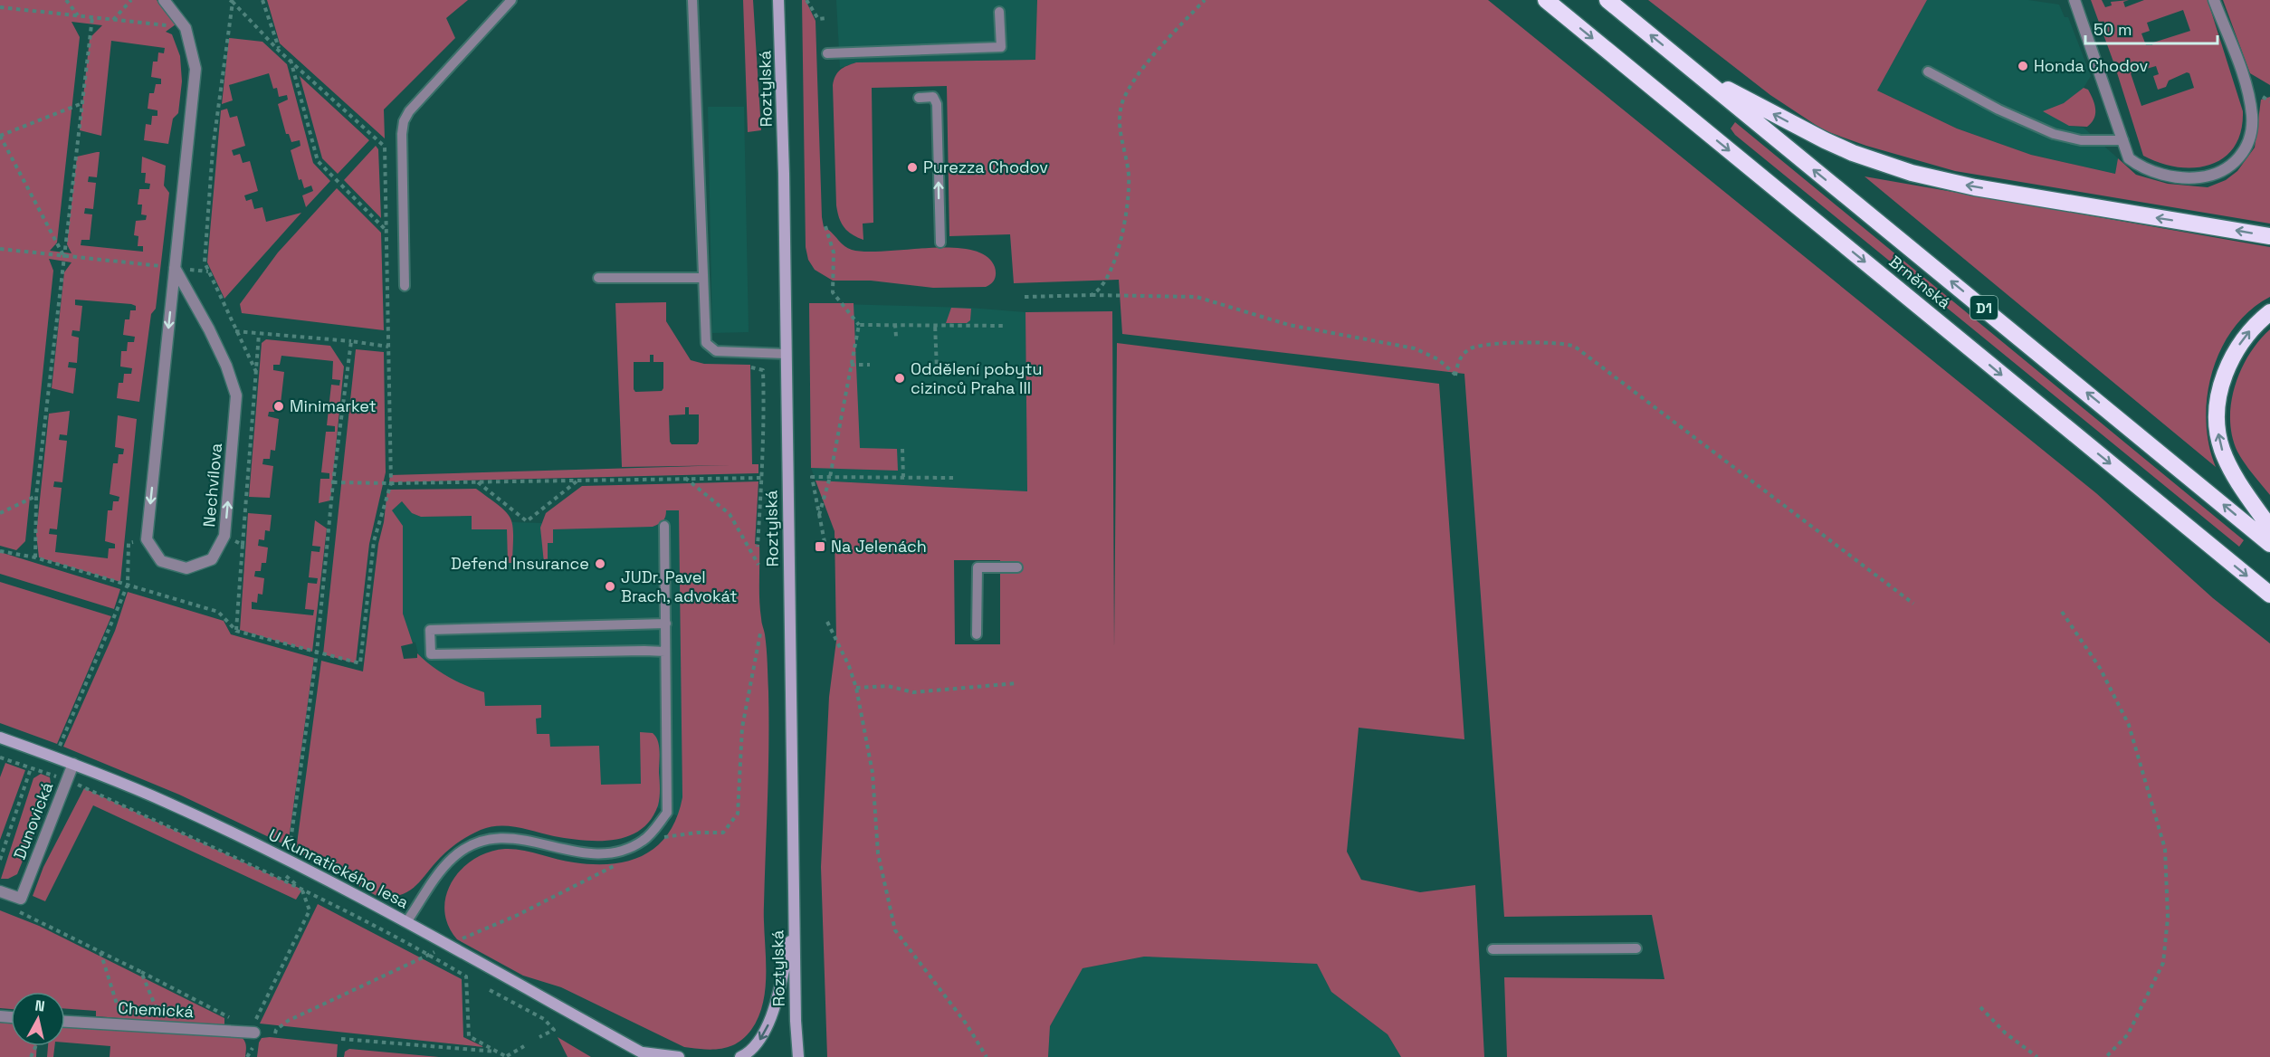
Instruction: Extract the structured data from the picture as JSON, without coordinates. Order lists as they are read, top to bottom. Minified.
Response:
{"streets":{"highway":["Brněnská","D1"],"main road":["Roztylská","U Kunratického lesa"],"street":["Nechvílova","Dunovická","Chemická"]},"crossings":[["Dunovická","U Kunratického lesa"]],"places":{"other":["Honda Chodov","Purezza Chodov","Oddělení pobytu cizinců Praha III","Minimarket","Defend Insurance","JUDr. Pavel Brach, advokát"],"transit":["Na Jelenách"]},"scale_bar":"50 m","north":"top"}
